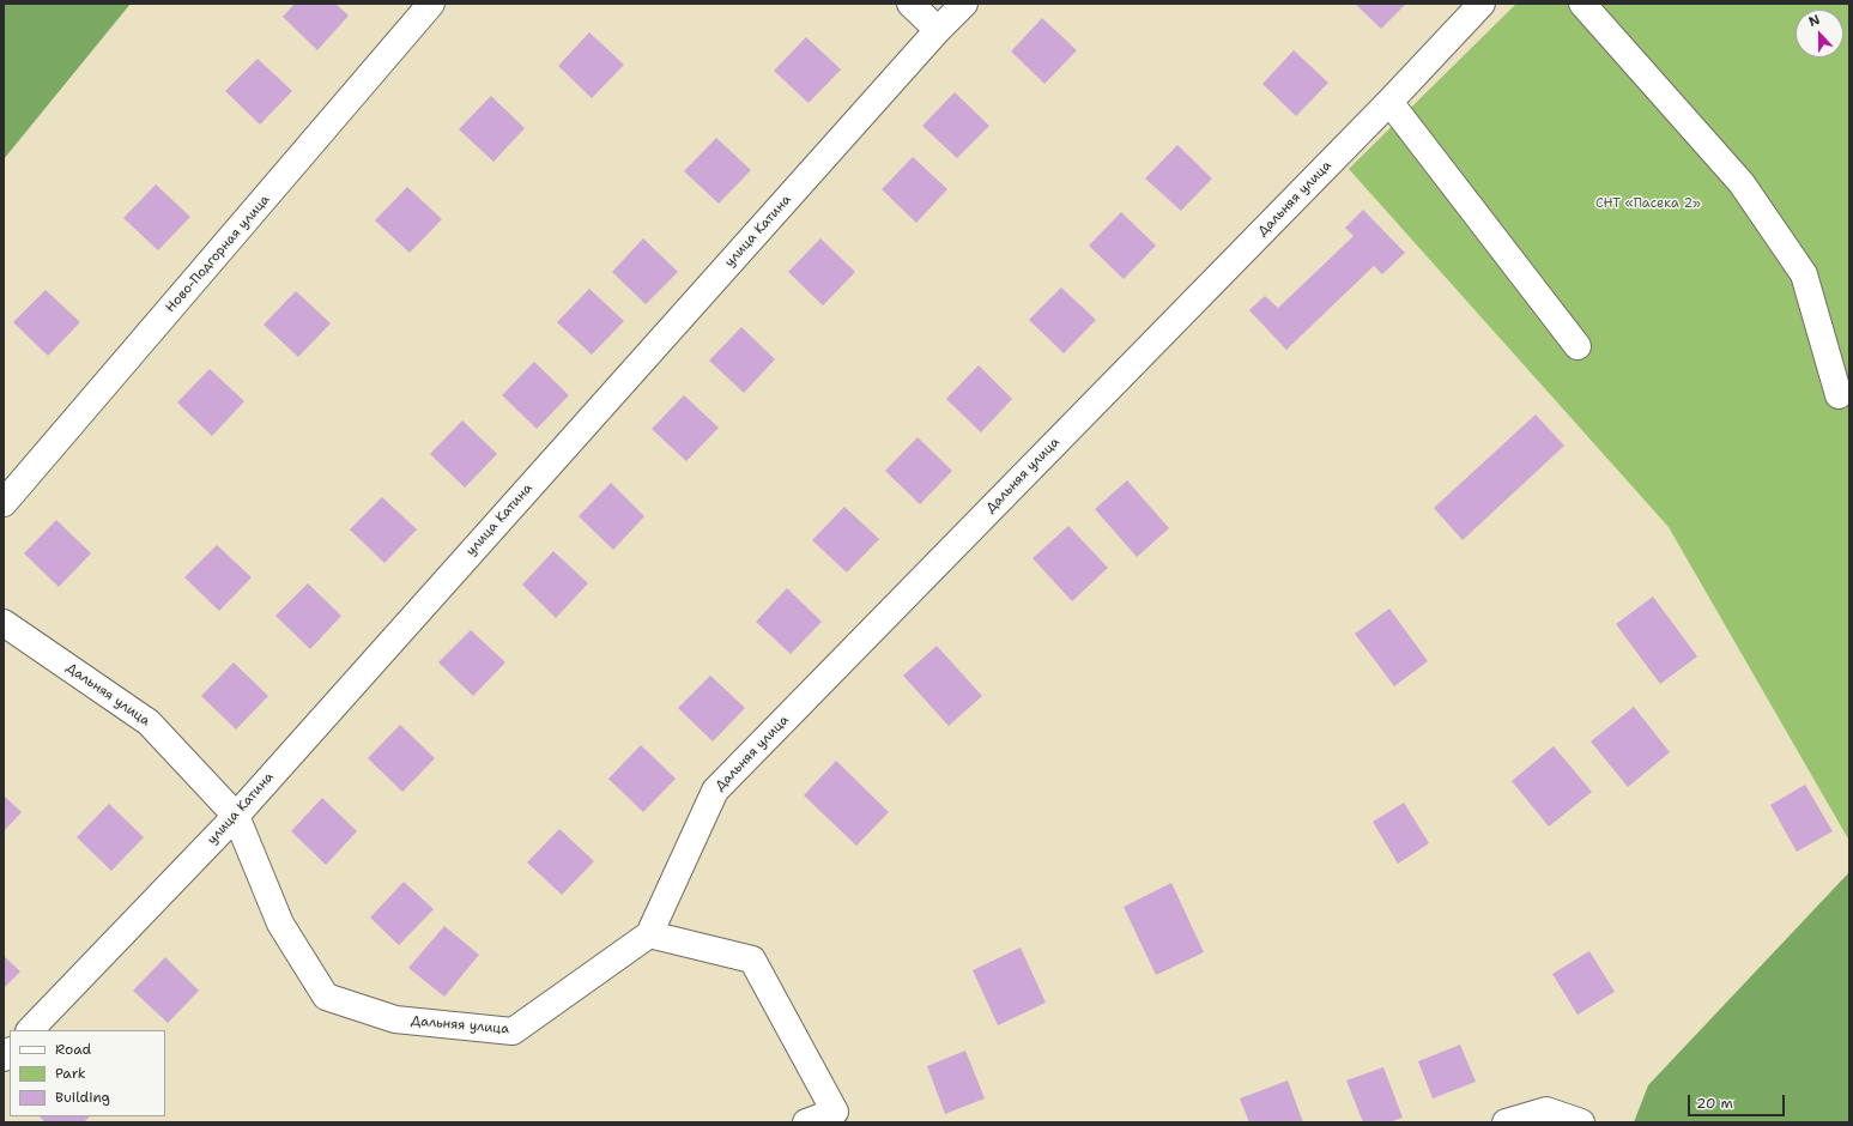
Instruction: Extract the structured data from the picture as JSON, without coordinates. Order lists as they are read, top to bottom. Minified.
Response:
{"streets":{"street":["Дальняя улица","улица Катина","Ново-Подгорная улица"]},"crossings":[["Дальняя улица","улица Катина"]],"parks":["СНТ «Пасека 2»"],"legend":["Road","Park","Building"],"scale_bar":"20 m","north":"top"}
